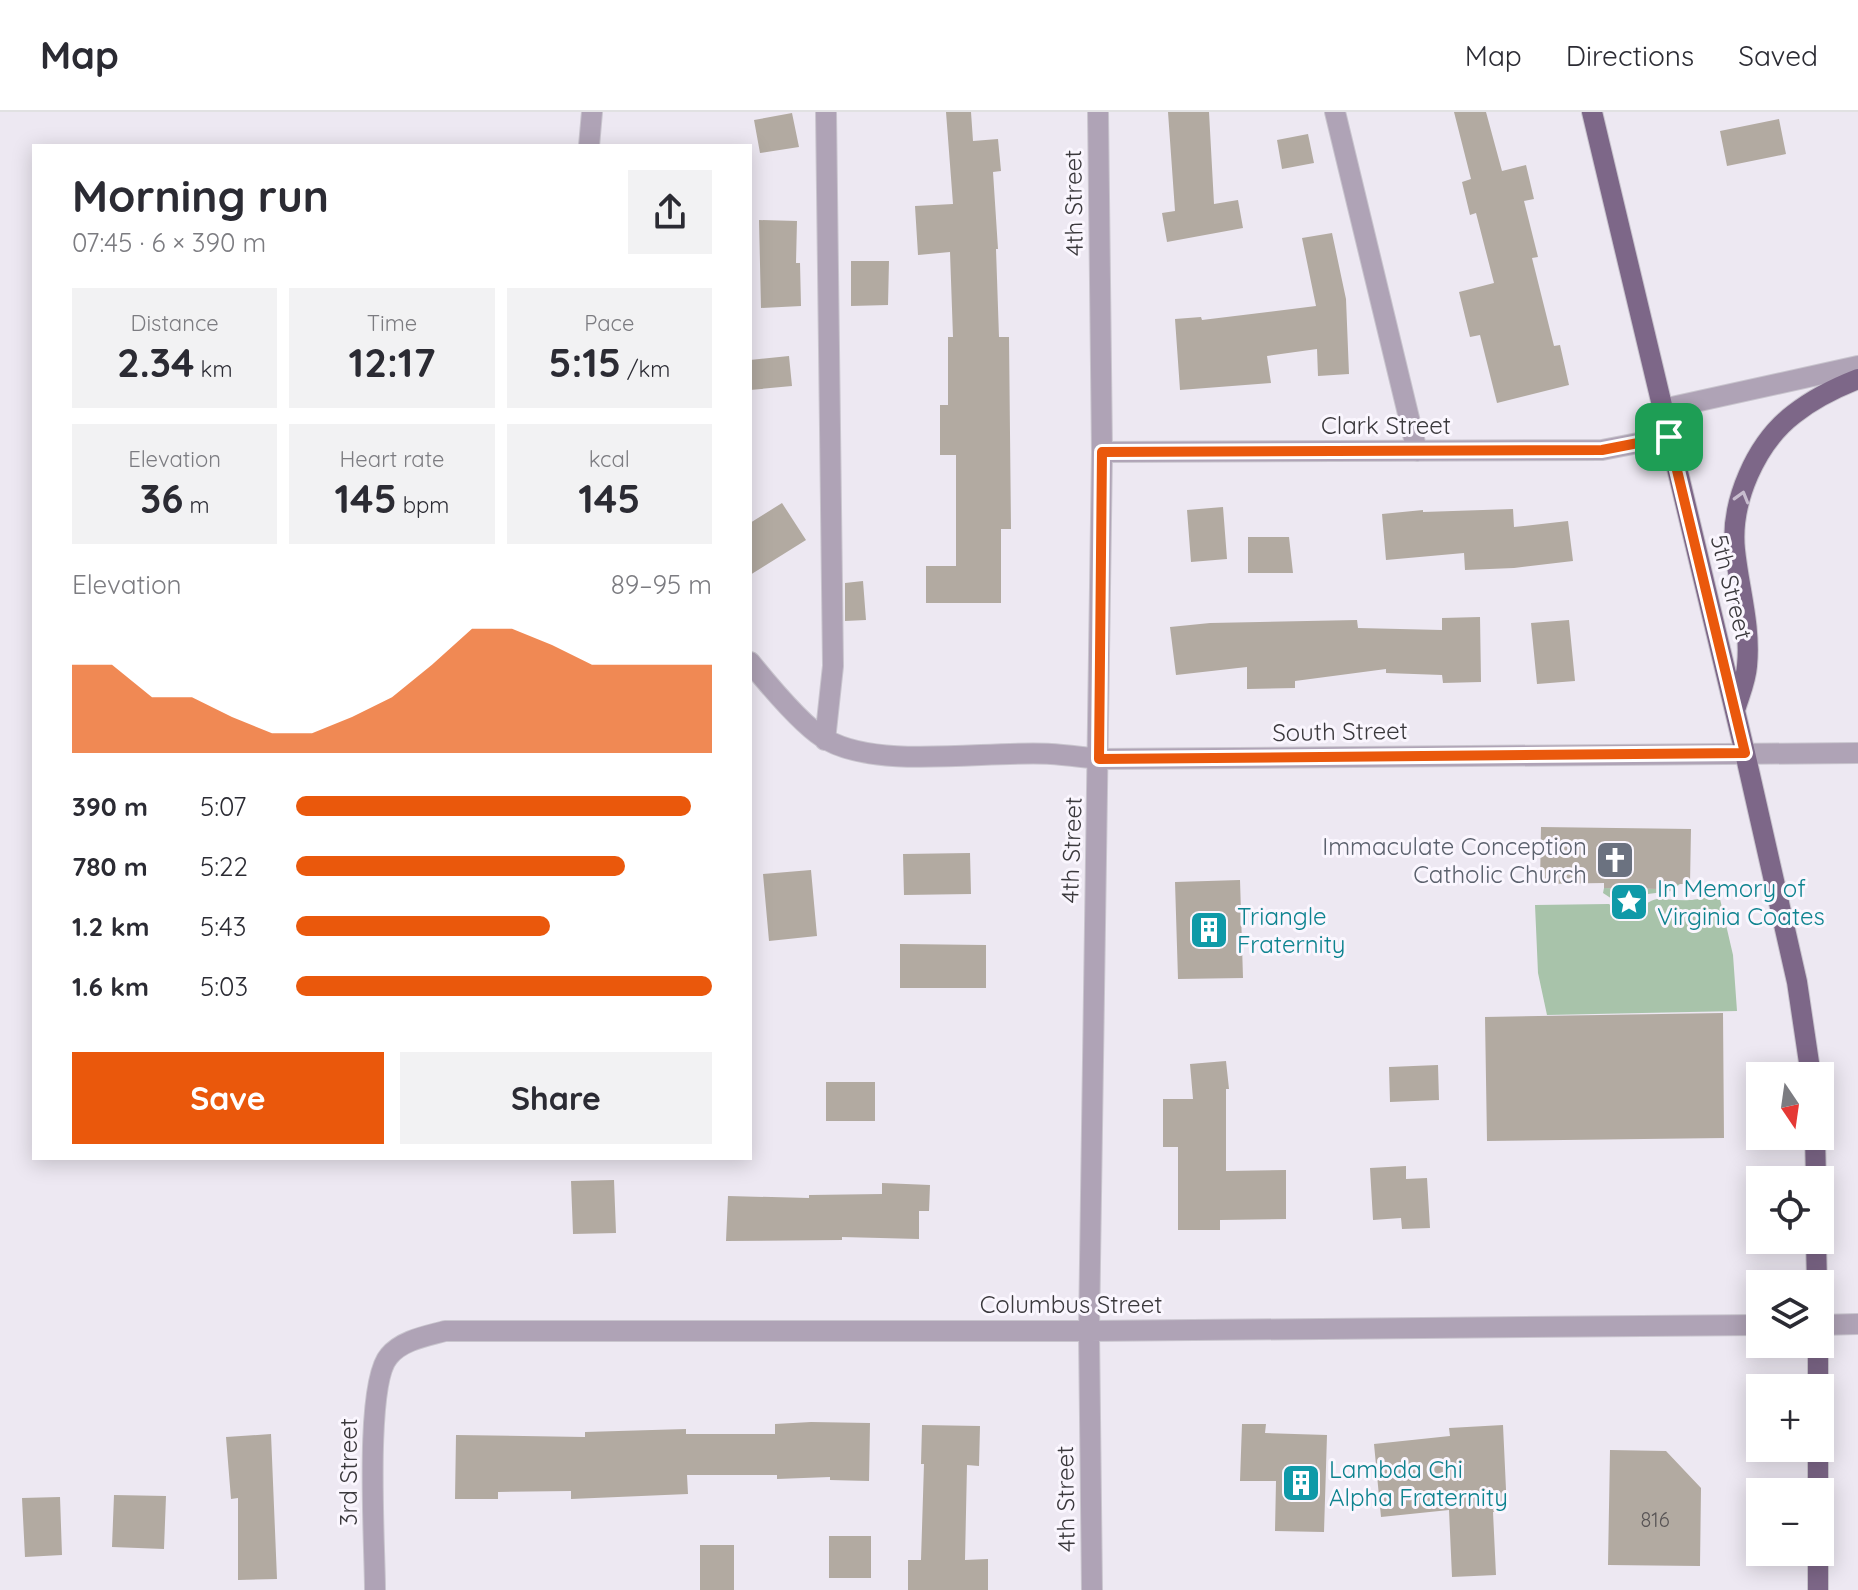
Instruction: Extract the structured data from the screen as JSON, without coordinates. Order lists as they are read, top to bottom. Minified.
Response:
{"streets":{"main road":["5th Street"],"street":["4th Street","Clark Street","South Street","Columbus Street","3rd Street"]},"crossings":[["4th Street","Clark Street"],["4th Street","South Street"],["4th Street","Columbus Street"],["Clark Street","5th Street"],["5th Street","South Street"],["Columbus Street","3rd Street"]],"places":{"church":["Immaculate Conception Catholic Church"],"place":["In Memory of Virginia Coates"],"building":["Triangle Fraternity","Lambda Chi Alpha Fraternity"]},"house_numbers":["816"],"north":"bottom","page":{"header":"Map","nav":["Map","Directions","Saved"],"heading":["Morning run","07:45 · 6 × 390 m"],"stats":[["Distance","2.34 km"],["Time","12:17"],["Pace","5:15 /km"],["Elevation","36 m"],["Heart rate","145 bpm"],["kcal","145"]],"chart":["Elevation","89–95 m"],"list":[{"name":"390 m","note":"5:07"},{"name":"780 m","note":"5:22"},{"name":"1.2 km","note":"5:43"},{"name":"1.6 km","note":"5:03"}],"buttons":["Save","Share"],"map_buttons":["+","−"]}}
